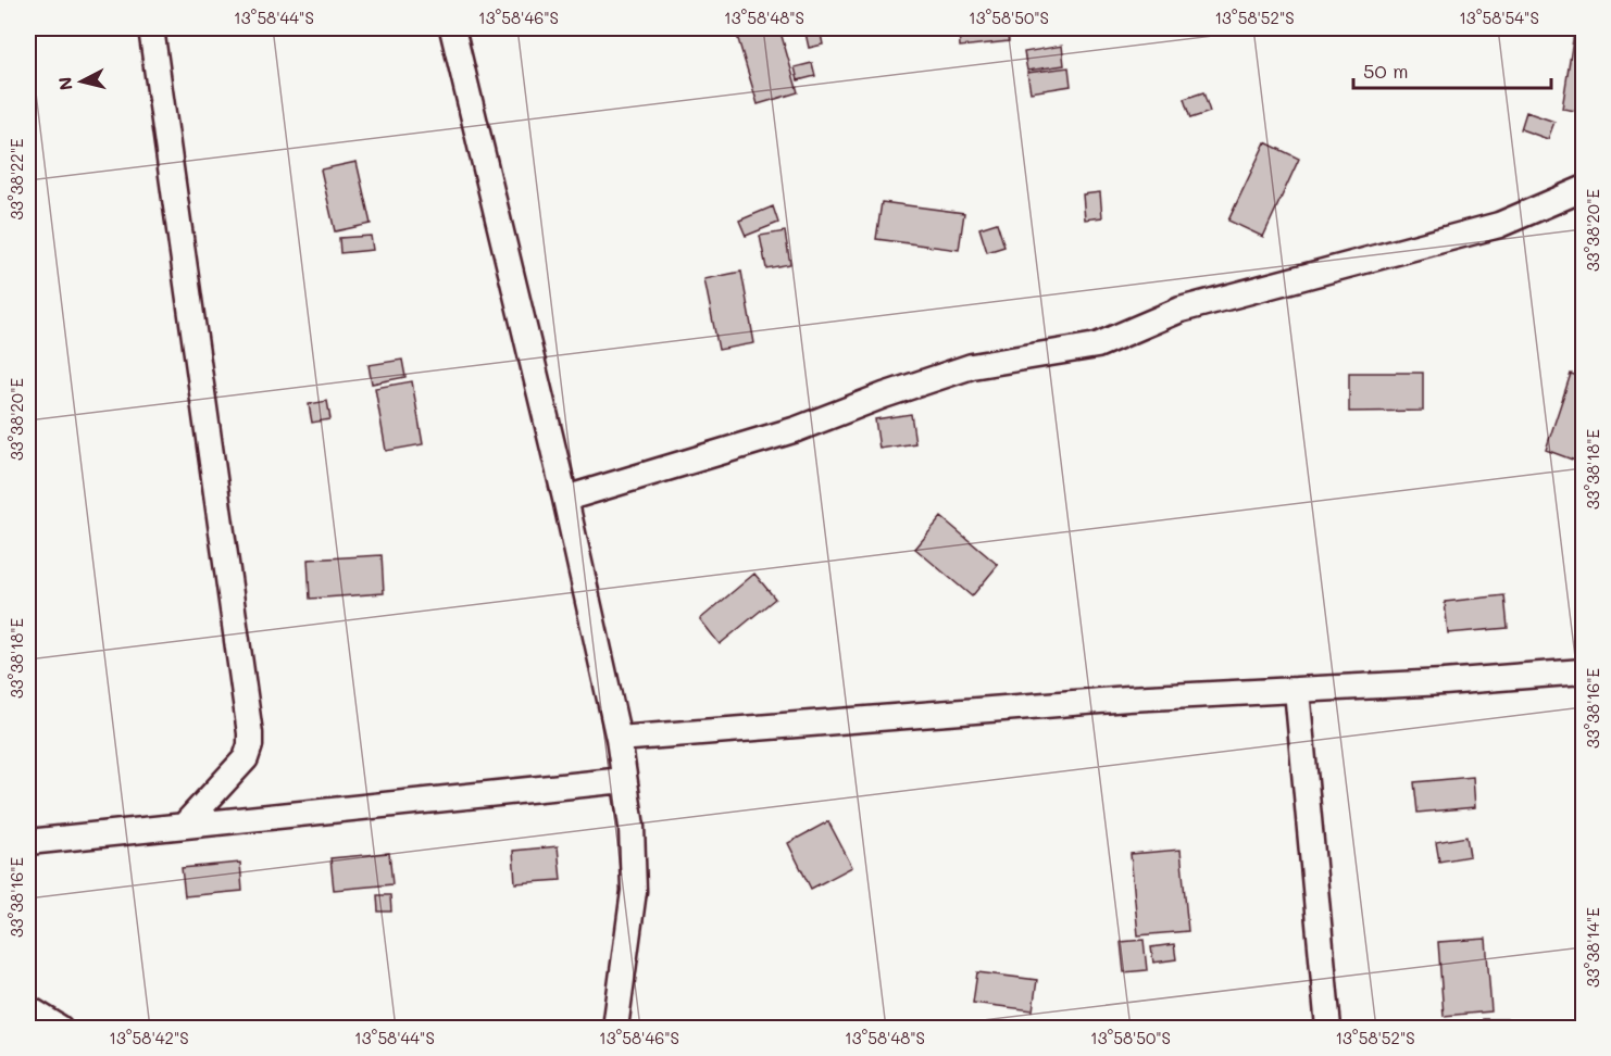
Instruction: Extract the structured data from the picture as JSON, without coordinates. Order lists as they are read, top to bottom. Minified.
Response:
{"scale_bar":"50 m","north":"left","coordinates":["13°58'44\"S","13°58'46\"S","13°58'48\"S","13°58'50\"S","13°58'52\"S","13°58'54\"S","33°38'22\"E","33°38'20\"E","33°38'18\"E","33°38'16\"E","33°38'14\"E","13°58'42\"S"]}
